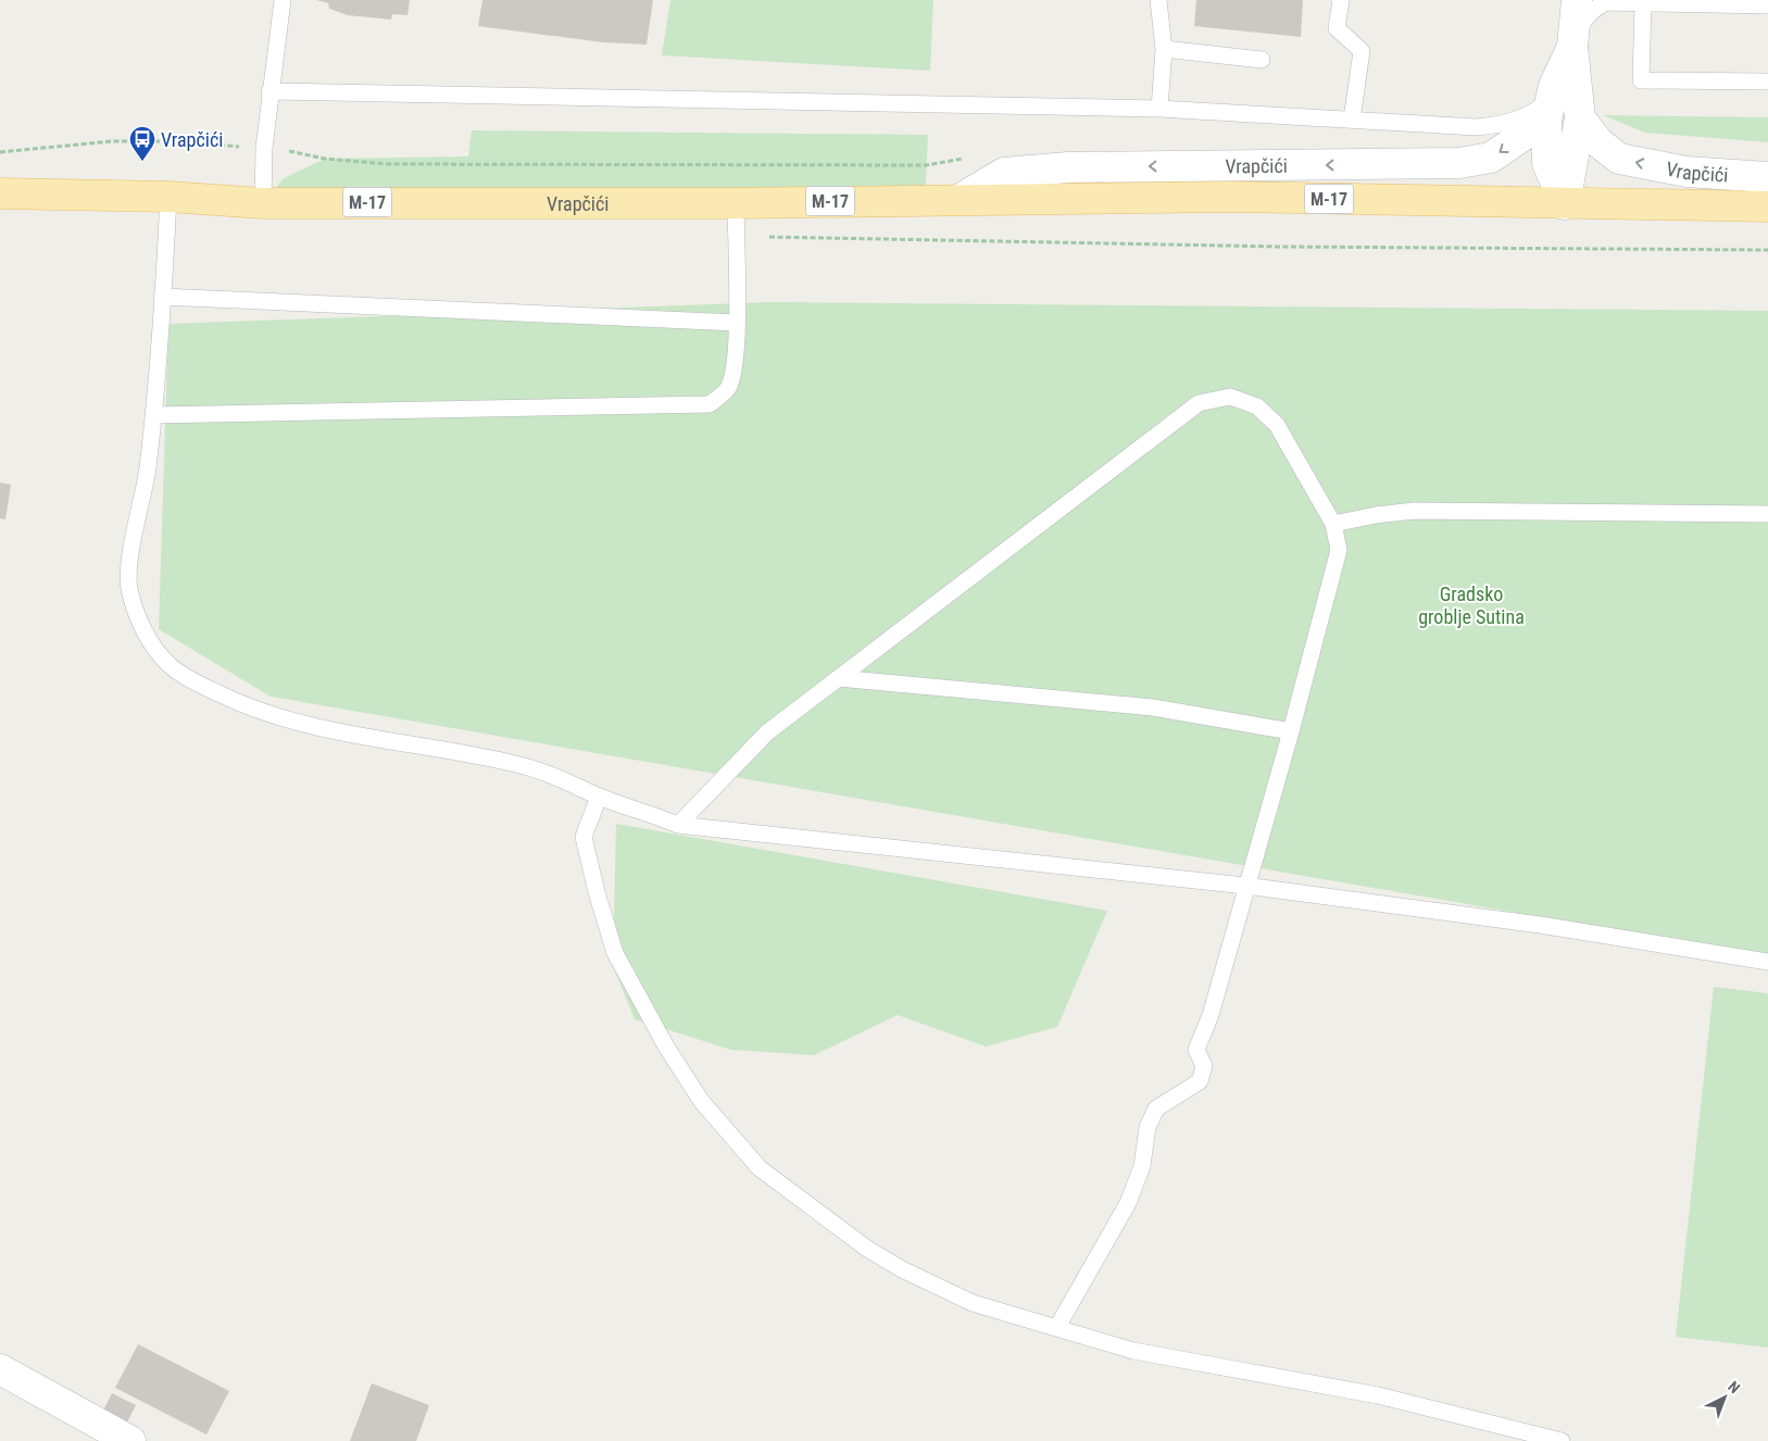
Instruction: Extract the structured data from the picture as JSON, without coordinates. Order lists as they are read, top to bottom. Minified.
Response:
{"streets":{"main road":["Vrapčići","M-17"]},"parks":["Gradsko groblje Sutina"],"places":{"bus stop":["Vrapčići"]},"north":"top right"}
